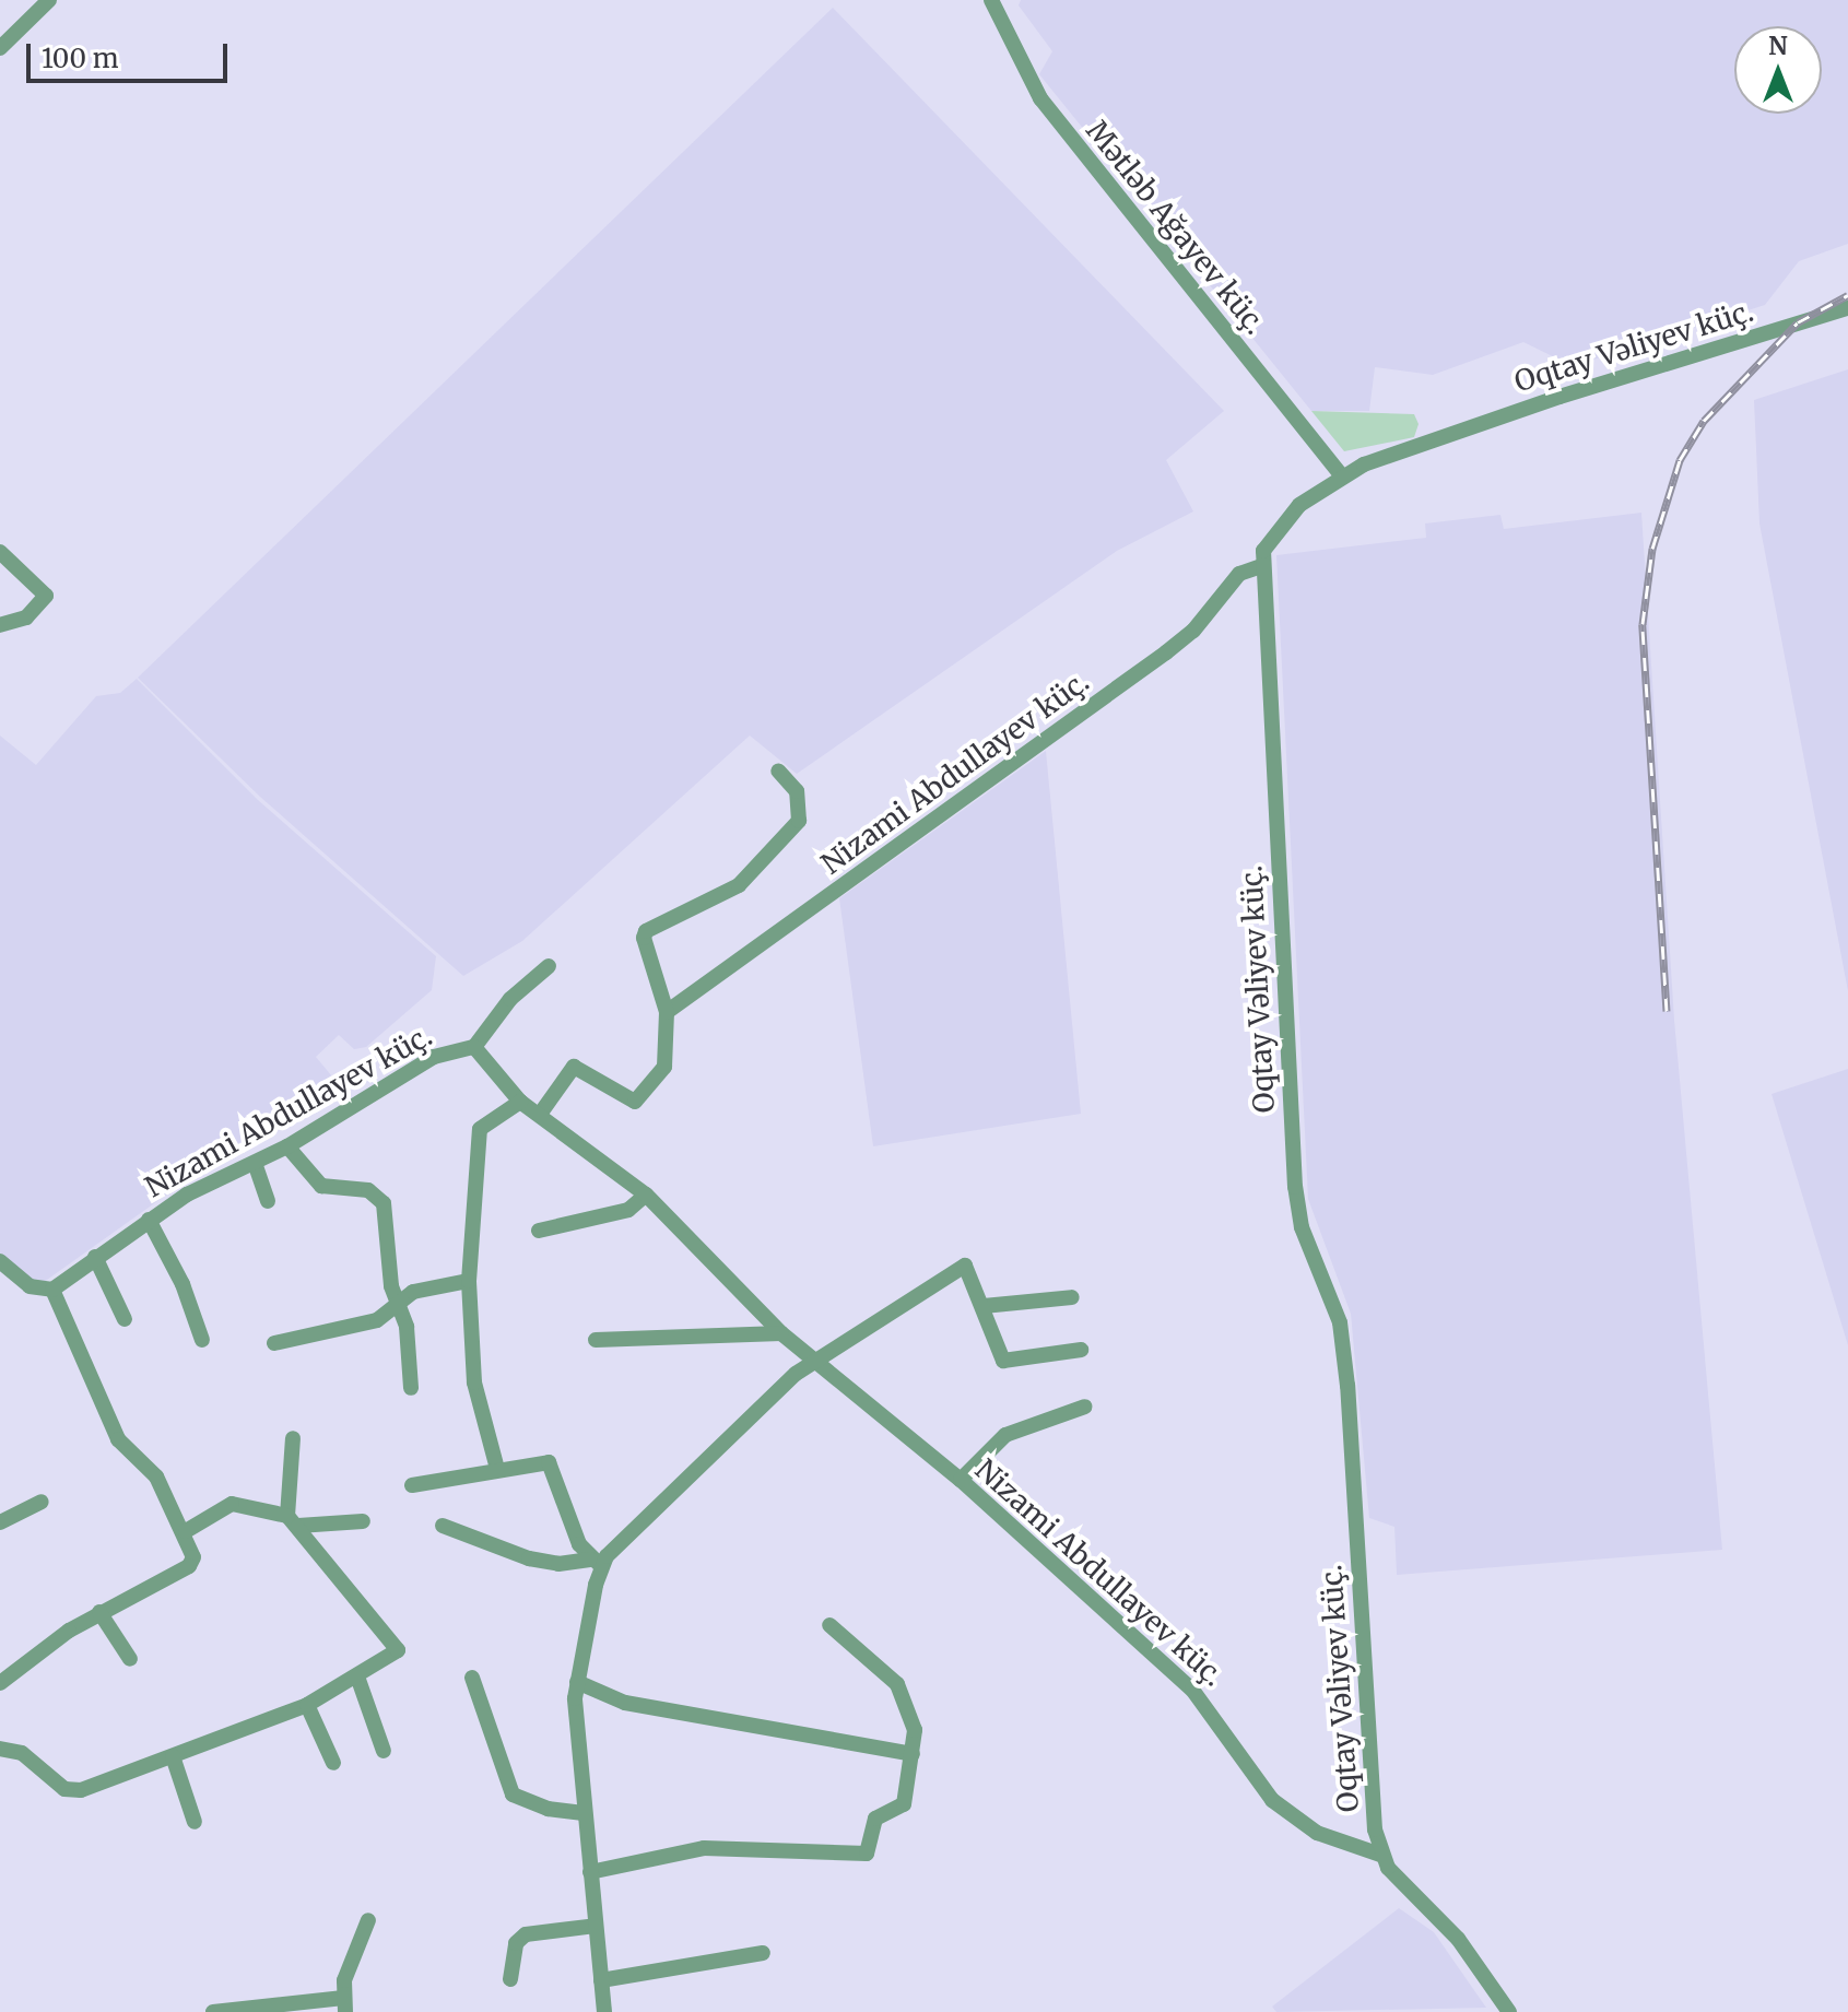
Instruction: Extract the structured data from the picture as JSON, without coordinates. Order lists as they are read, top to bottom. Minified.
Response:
{"streets":{"street":["Mətləb Ağayev küç.","Oqtay Vəliyev küç.","Nizami Abdullayev küç."]},"crossings":[["Mətləb Ağayev küç.","Oqtay Vəliyev küç."],["Oqtay Vəliyev küç.","Nizami Abdullayev küç."]],"scale_bar":"100 m","north":"top"}
